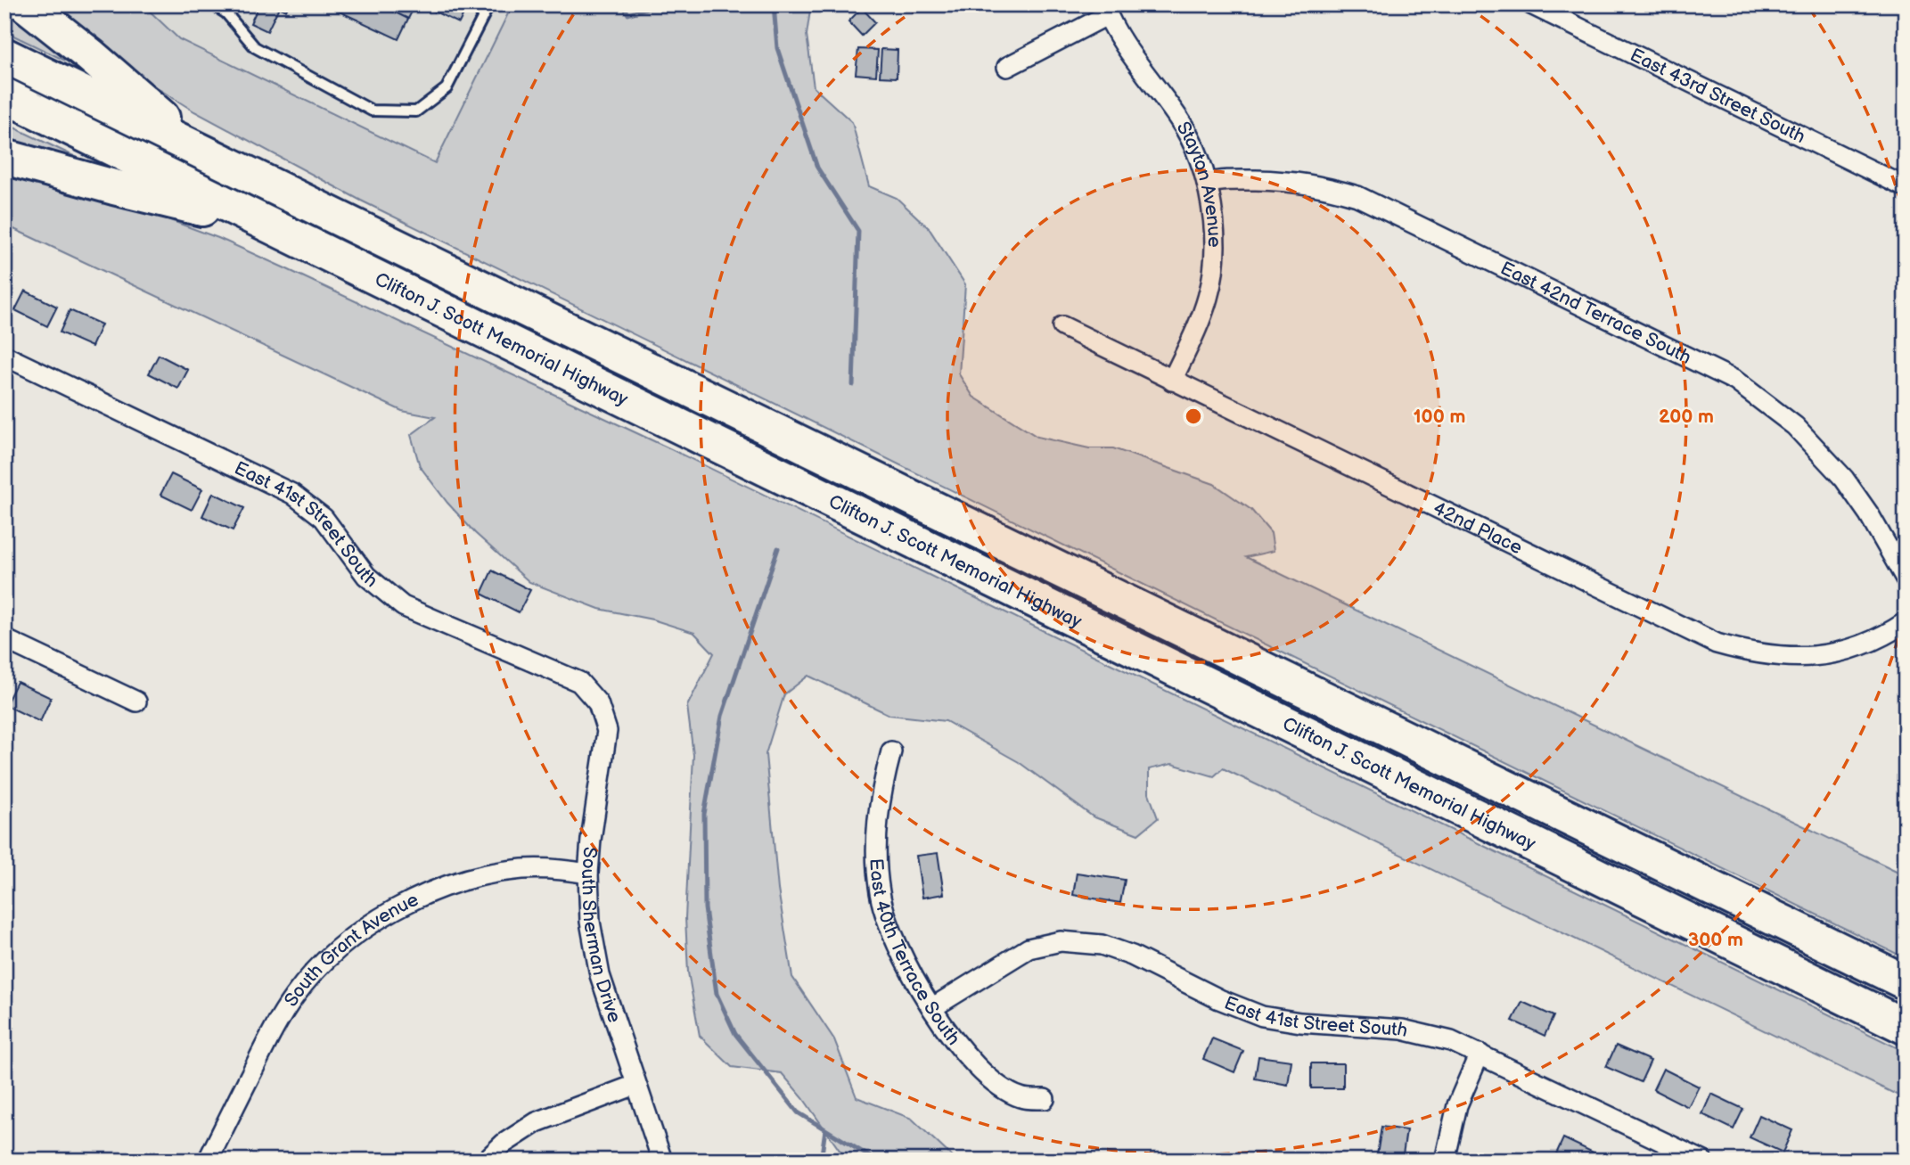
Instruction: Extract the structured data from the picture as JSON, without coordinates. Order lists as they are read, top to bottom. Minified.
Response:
{"streets":{"highway":["Clifton J. Scott Memorial Highway"],"street":["East 43rd Street South","Stayton Avenue","East 42nd Terrace South","East 41st Street South","42nd Place","South Sherman Drive","East 40th Terrace South","South Grant Avenue"]},"crossings":[["Stayton Avenue","East 42nd Terrace South"],["Stayton Avenue","42nd Place"],["East 41st Street South","South Sherman Drive"],["East 41st Street South","East 40th Terrace South"],["South Sherman Drive","South Grant Avenue"]],"rings":["100 m","200 m","300 m"]}
